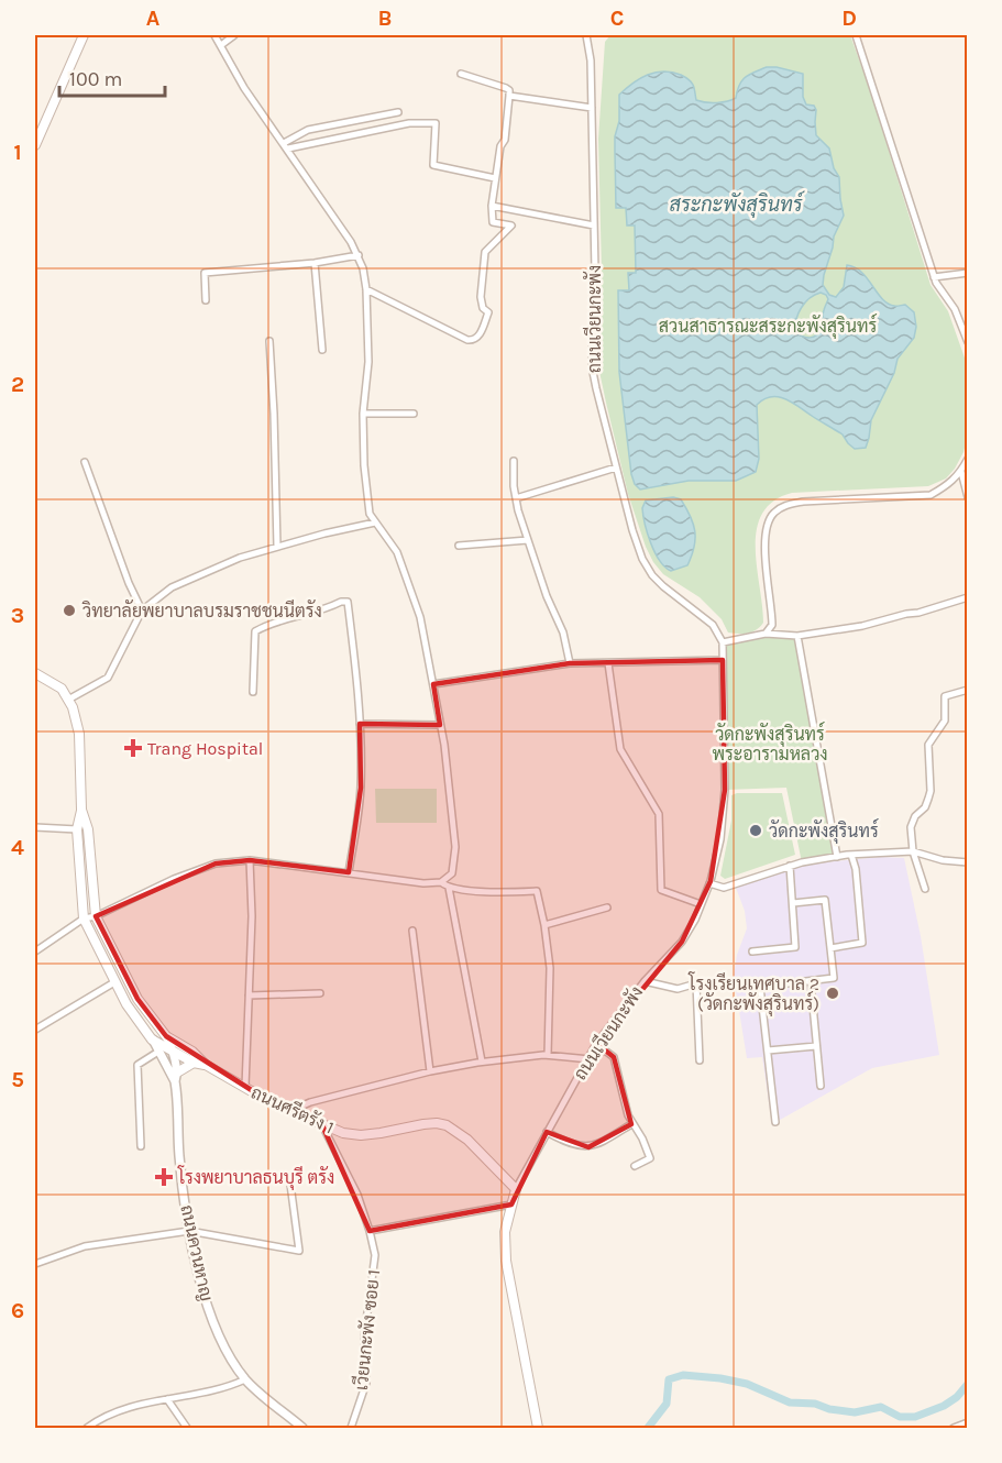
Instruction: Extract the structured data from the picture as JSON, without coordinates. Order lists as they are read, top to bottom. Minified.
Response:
{"streets":{"main road":["ถนนเวียนกะพัง","ถนนศรีตรัง 1","ถนนควนหาญ"],"street":["เวียนกะพัง ซอย 1"]},"crossings":[["ถนนเวียนกะพัง","ถนนศรีตรัง 1"],["ถนนศรีตรัง 1","ถนนควนหาญ"],["ถนนศรีตรัง 1","เวียนกะพัง ซอย 1"]],"water":["สระกะพังสุรินทร์"],"parks":["สวนสาธารณะสระกะพังสุรินทร์","วัดกะพังสุรินทร์ พระอารามหลวง"],"places":{"other":["วิทยาลัยพยาบาลบรมราชชนนีตรัง","วัดกะพังสุรินทร์","โรงเรียนเทศบาล 2 (วัดกะพังสุรินทร์)"],"health":["Trang Hospital","โรงพยาบาลธนบุรี ตรัง"]},"scale_bar":"100 m","grid":{"columns":["A","B","C","D"],"rows":["1","2","3","4","5","6"]}}
